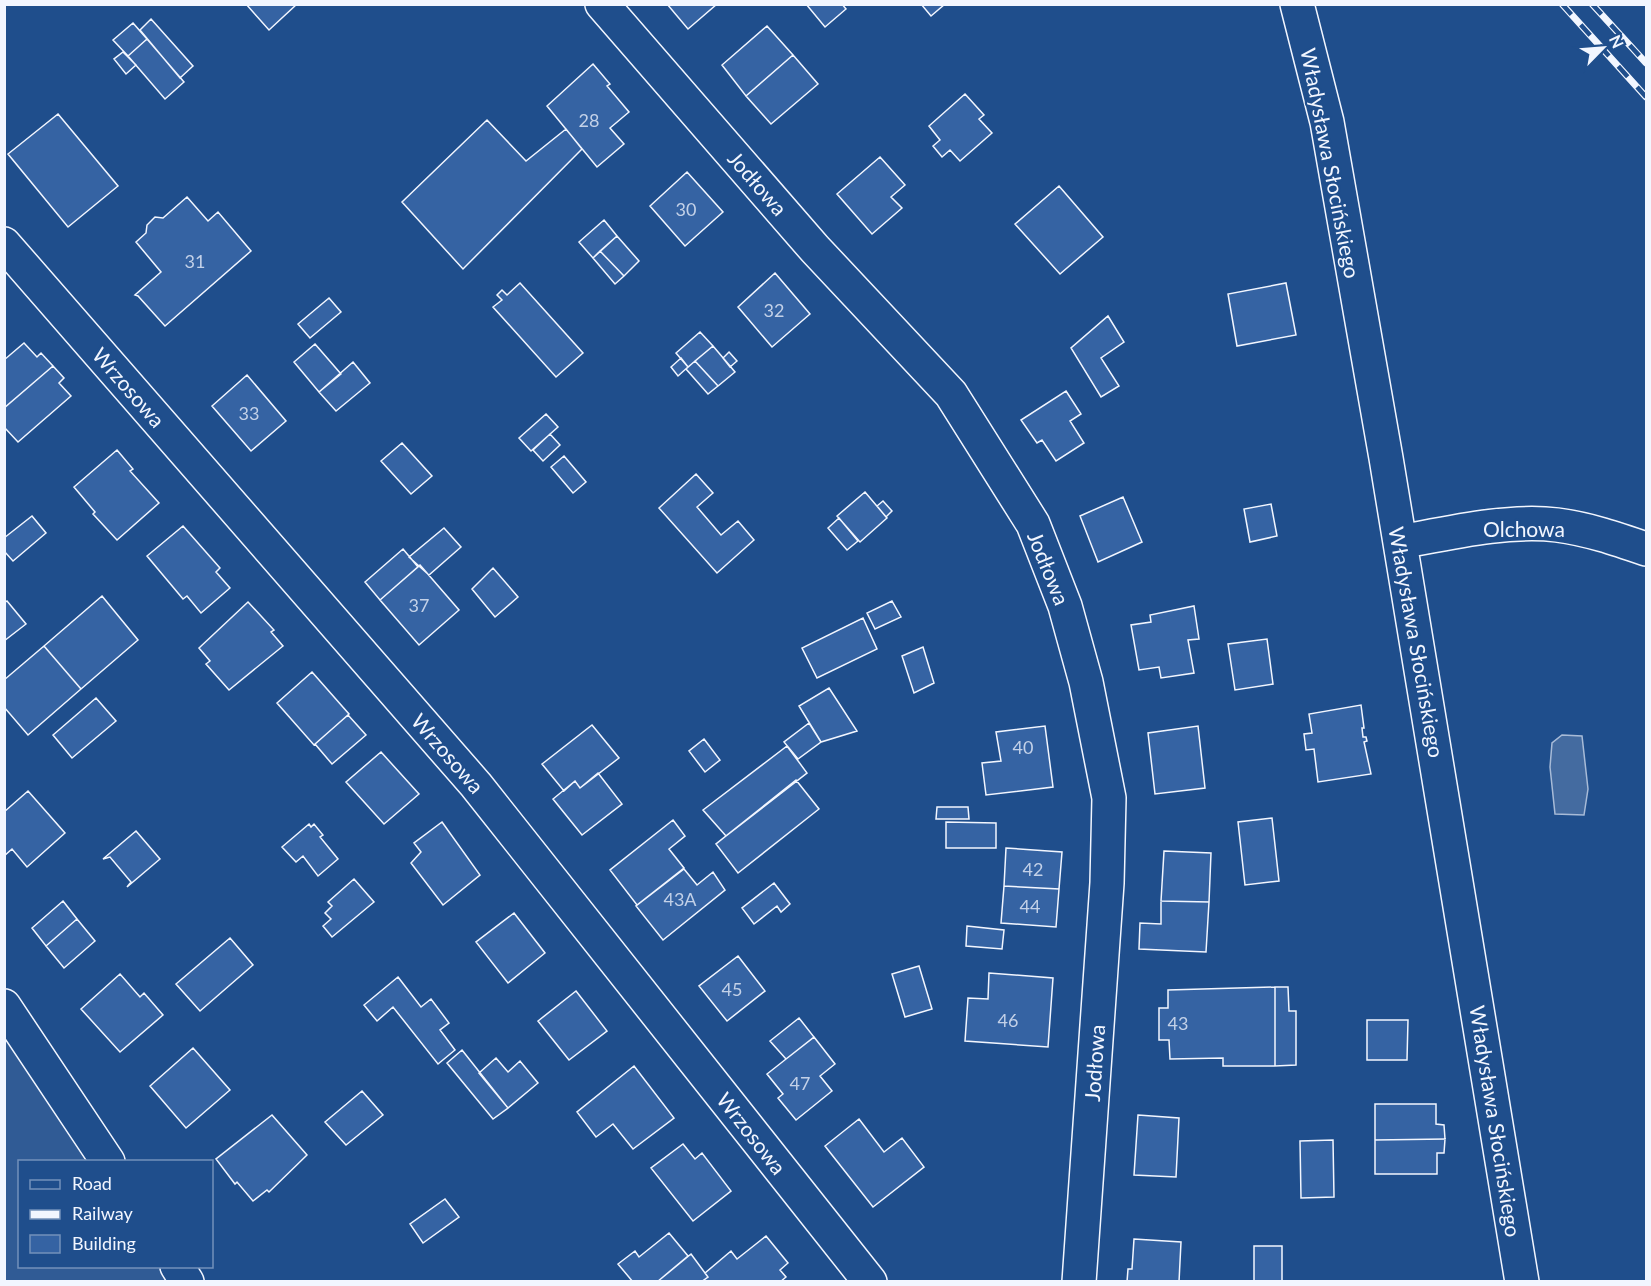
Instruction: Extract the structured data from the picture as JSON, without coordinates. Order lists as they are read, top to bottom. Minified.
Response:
{"streets":{"street":["Władysława Słocińskiego","Jodłowa","Wrzosowa","Olchowa"]},"crossings":[["Władysława Słocińskiego","Olchowa"]],"house_numbers":["28","30","31","32","33","37","40","42","43A","44","45","46","43","47"],"legend":["Road","Railway","Building"],"north":"top right"}
